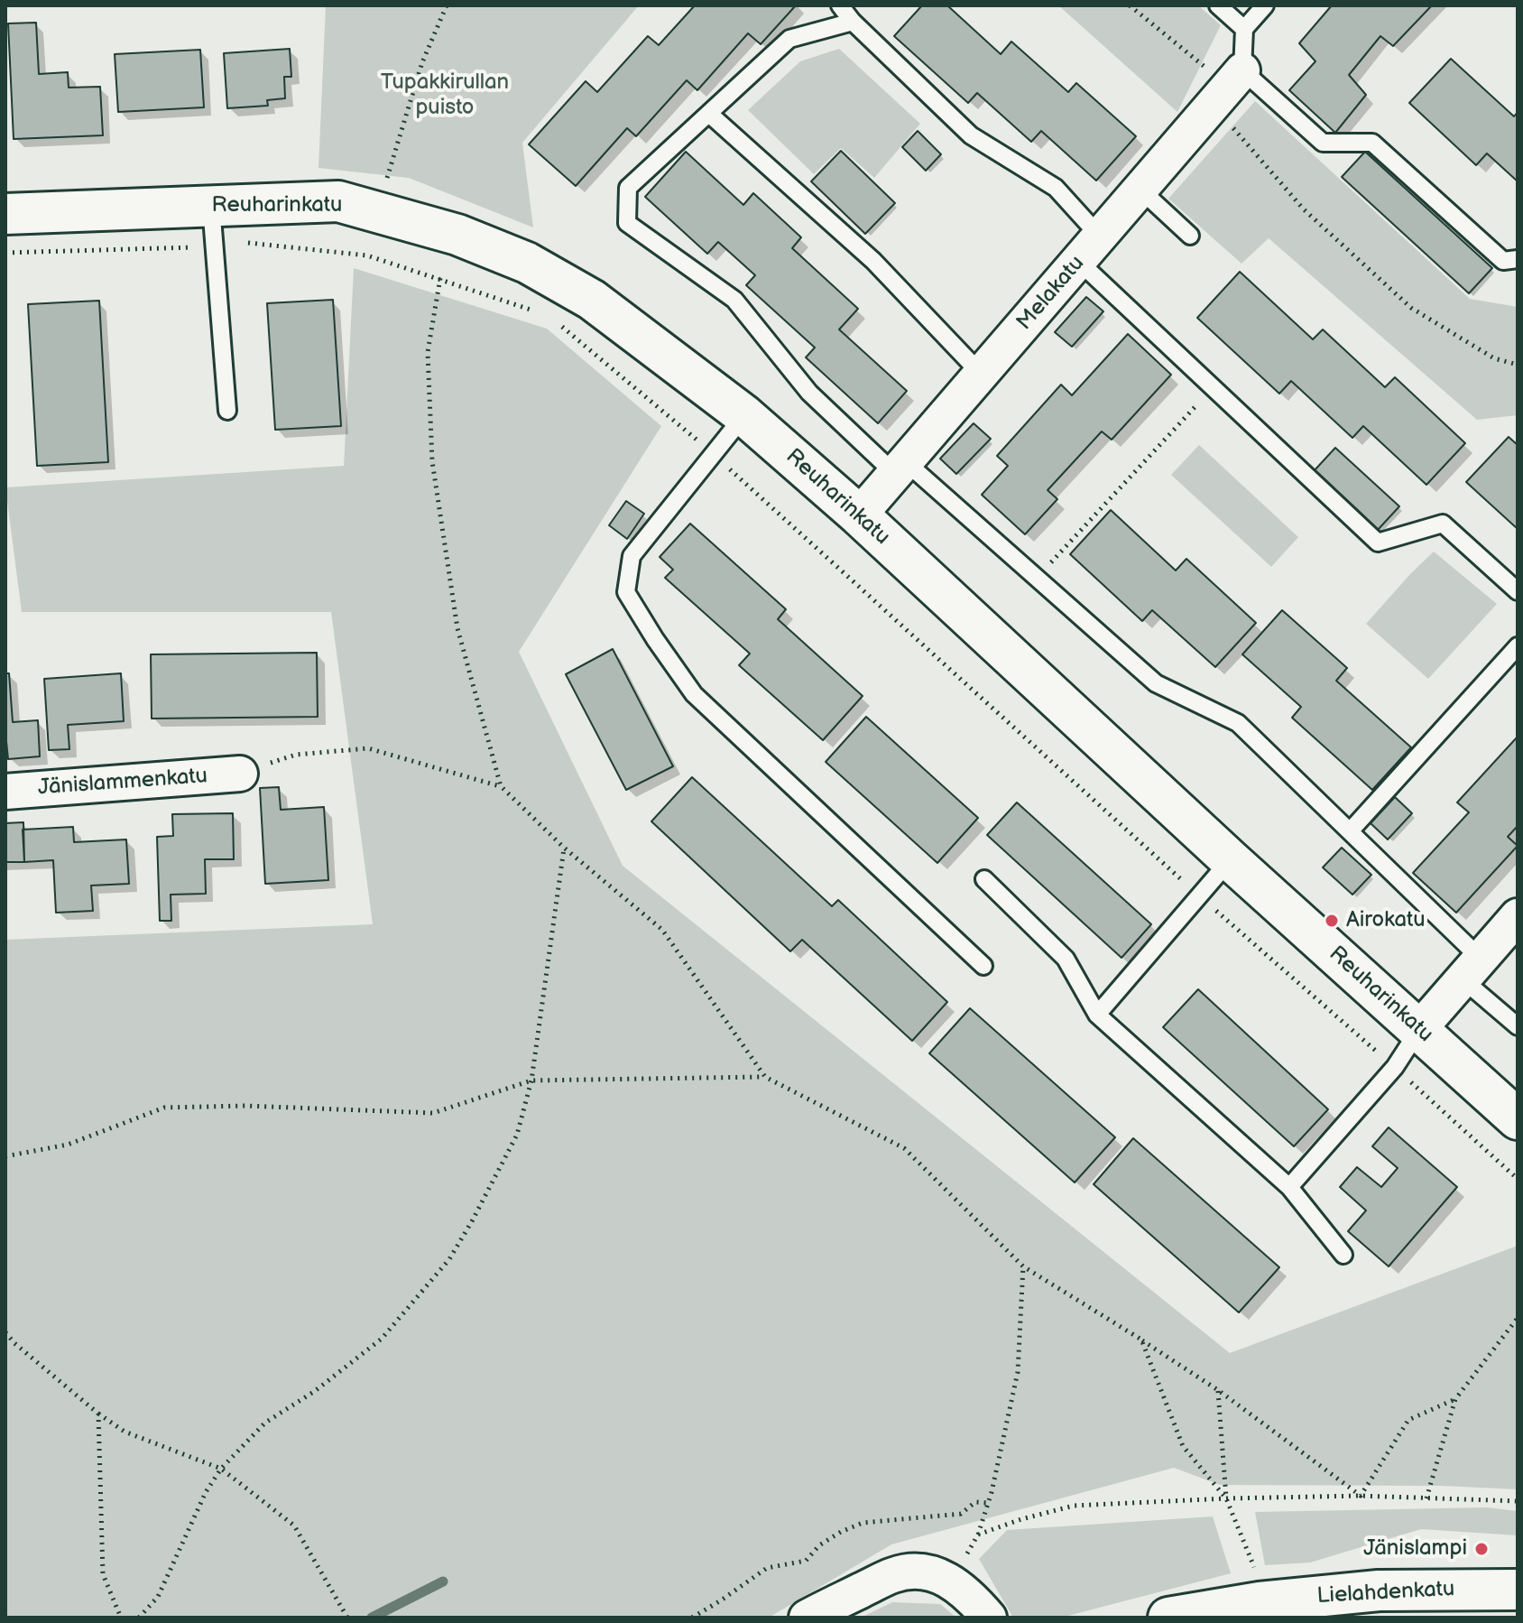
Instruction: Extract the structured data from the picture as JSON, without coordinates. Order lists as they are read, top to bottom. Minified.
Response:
{"streets":{"street":["Reuharinkatu","Melakatu","Jänislammenkatu","Lielahdenkatu"]},"crossings":[["Reuharinkatu","Melakatu"]],"parks":["Tupakkirullan puisto"],"places":["Airokatu","Jänislampi"]}
